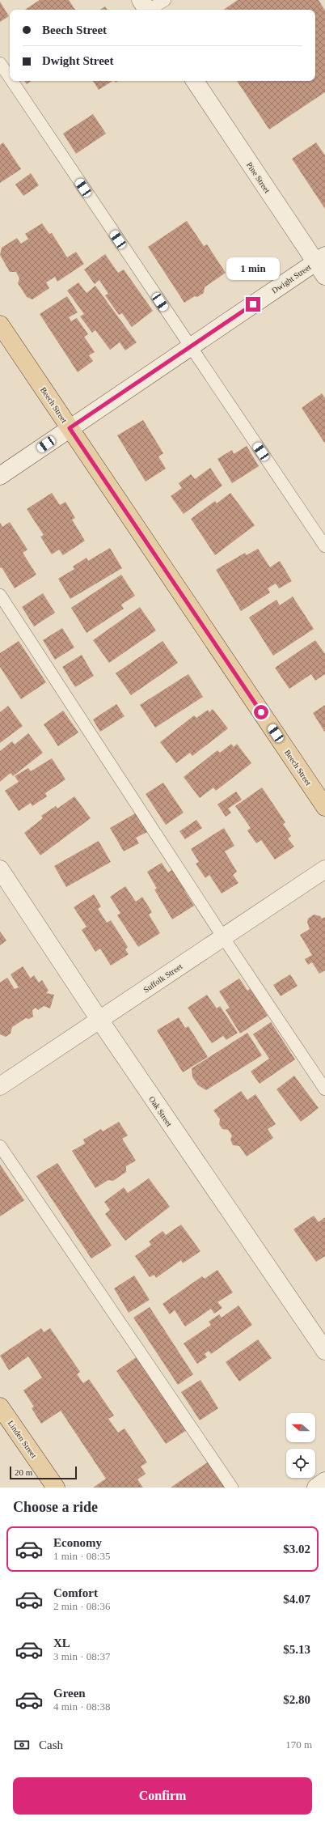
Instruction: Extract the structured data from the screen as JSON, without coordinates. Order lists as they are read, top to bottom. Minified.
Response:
{"streets":{"main road":["Beech Street","Linden Street"],"street":["Pine Street","Dwight Street","Suffolk Street","Oak Street"]},"crossings":[["Pine Street","Dwight Street"],["Dwight Street","Beech Street"],["Suffolk Street","Oak Street"]],"scale_bar":"20 m","north":"left","page":{"banner":["Beech Street","Dwight Street"],"bubble":"1 min","scale":"20 m","heading":"Choose a ride","list":[{"name":"Economy","note":"1 min · 08:35","value":"$3.02"},{"name":"Comfort","note":"2 min · 08:36","value":"$4.07"},{"name":"XL","note":"3 min · 08:37","value":"$5.13"},{"name":"Green","note":"4 min · 08:38","value":"$2.80"}],"pay":["Cash","170 m"],"buttons":"Confirm"}}
